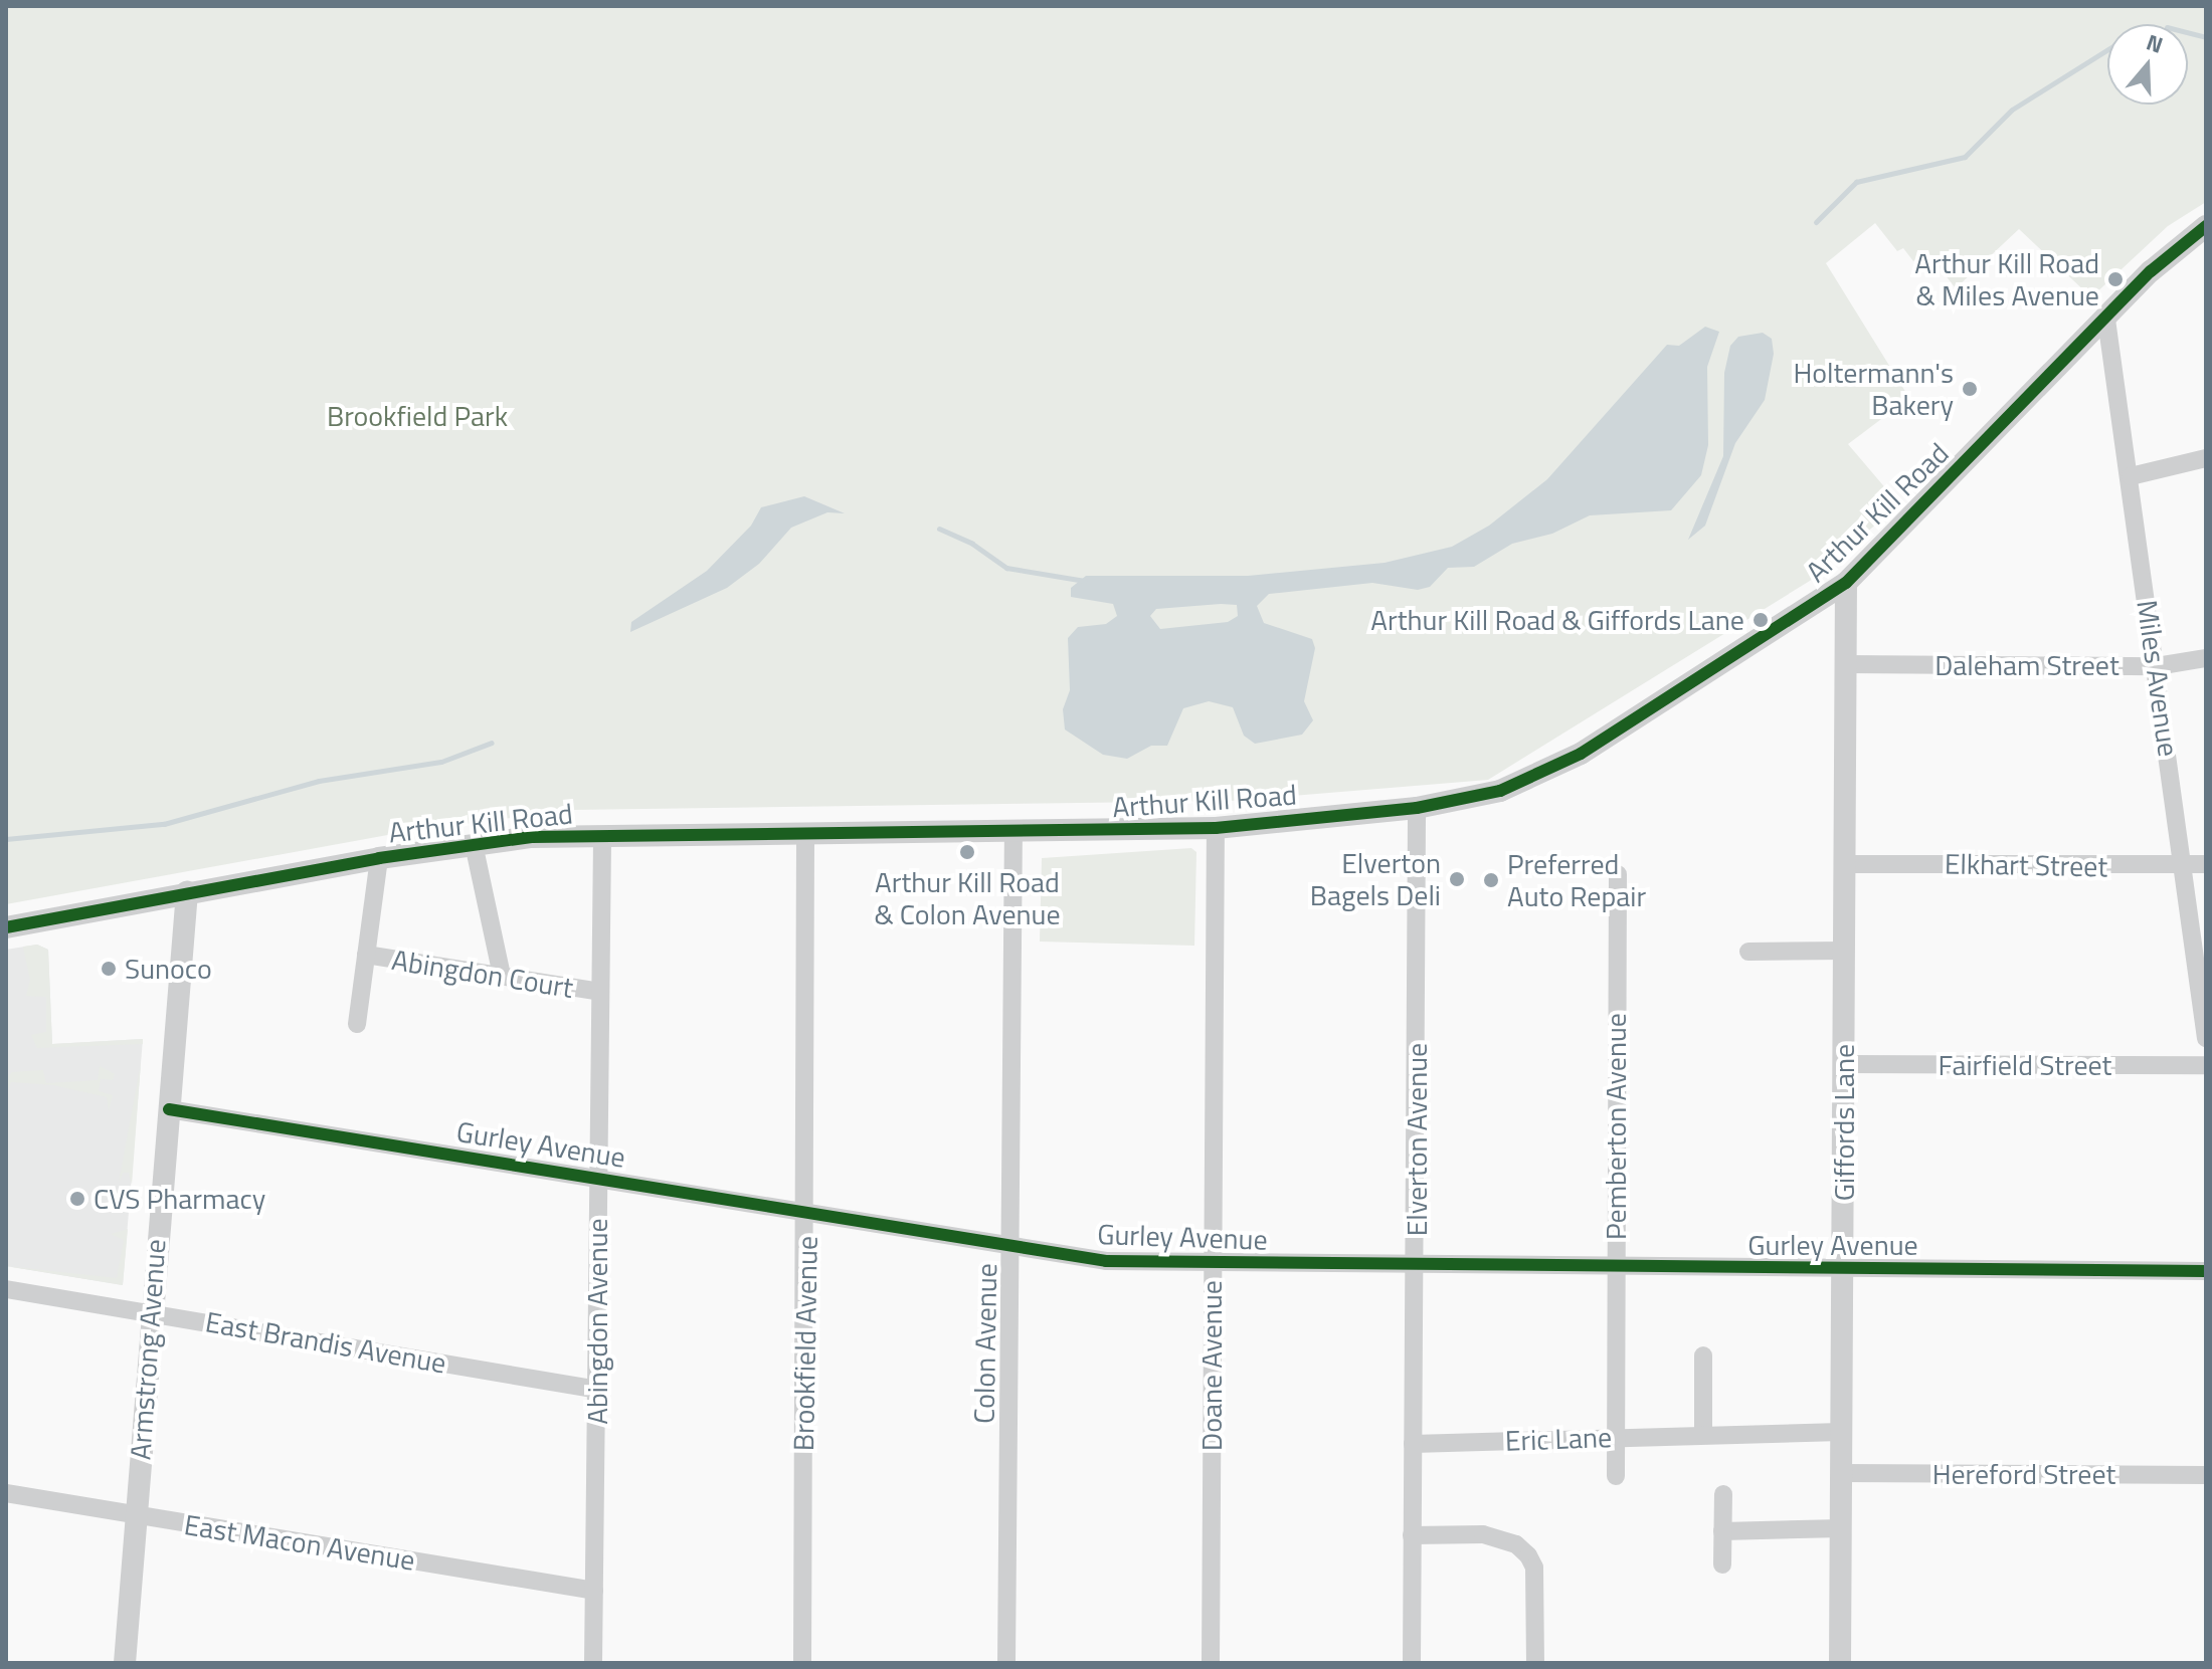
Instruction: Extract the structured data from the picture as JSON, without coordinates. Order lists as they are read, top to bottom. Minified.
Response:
{"streets":{"street":["Arthur Kill Road","Daleham Street","Miles Avenue","Elkhart Street","Abingdon Court","Fairfield Street","Giffords Lane","Pemberton Avenue","Elverton Avenue","Gurley Avenue","Abingdon Avenue","East Brandis Avenue","Brookfield Avenue","Colon Avenue","Armstrong Avenue","Doane Avenue","Eric Lane","Hereford Street","East Macon Avenue"]},"crossings":[["Arthur Kill Road","Miles Avenue"],["Arthur Kill Road","Giffords Lane"],["Arthur Kill Road","Elverton Avenue"],["Arthur Kill Road","Abingdon Avenue"],["Arthur Kill Road","Brookfield Avenue"],["Arthur Kill Road","Colon Avenue"],["Arthur Kill Road","Armstrong Avenue"],["Arthur Kill Road","Doane Avenue"],["Daleham Street","Miles Avenue"],["Daleham Street","Giffords Lane"],["Miles Avenue","Elkhart Street"],["Elkhart Street","Giffords Lane"],["Abingdon Court","Abingdon Avenue"],["Fairfield Street","Giffords Lane"],["Giffords Lane","Gurley Avenue"],["Giffords Lane","Eric Lane"],["Giffords Lane","Hereford Street"],["Pemberton Avenue","Gurley Avenue"],["Pemberton Avenue","Eric Lane"],["Elverton Avenue","Gurley Avenue"],["Elverton Avenue","Eric Lane"],["Gurley Avenue","Abingdon Avenue"],["Gurley Avenue","Brookfield Avenue"],["Gurley Avenue","Colon Avenue"],["Gurley Avenue","Armstrong Avenue"],["Gurley Avenue","Doane Avenue"],["Abingdon Avenue","East Brandis Avenue"],["Abingdon Avenue","East Macon Avenue"],["East Brandis Avenue","Armstrong Avenue"],["Armstrong Avenue","East Macon Avenue"]],"parks":["Brookfield Park"],"places":["Arthur Kill Road & Miles Avenue","Holtermann's Bakery","Arthur Kill Road & Giffords Lane","Arthur Kill Road & Colon Avenue","Elverton Bagels Deli","Preferred Auto Repair","Sunoco","CVS Pharmacy"],"north":"top"}
